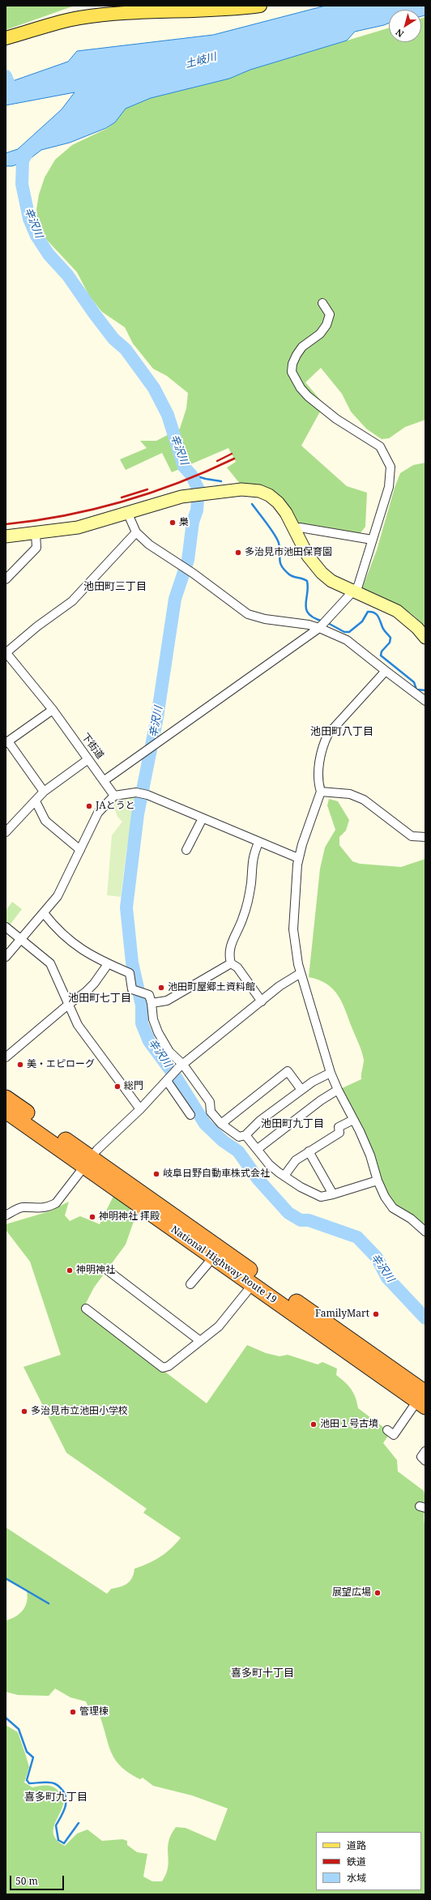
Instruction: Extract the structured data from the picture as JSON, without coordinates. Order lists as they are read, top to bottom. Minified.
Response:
{"streets":{"highway":["National Highway Route 19"],"street":["下街道"]},"districts":["池田町三丁目","池田町八丁目","池田町七丁目","池田町九丁目","喜多町十丁目","喜多町九丁目"],"water":["土岐川","辛沢川"],"places":["梟","多治見市池田保育園","JAとうと","池田町屋郷土資料館","美・エピローグ","総門","岐阜日野自動車株式会社","神明神社 拝殿","神明神社","FamilyMart","多治見市立池田小学校","池田１号古墳","展望広場","管理棟"],"legend":["道路","鉄道","水域"],"scale_bar":"50 m","north":"bottom left"}
